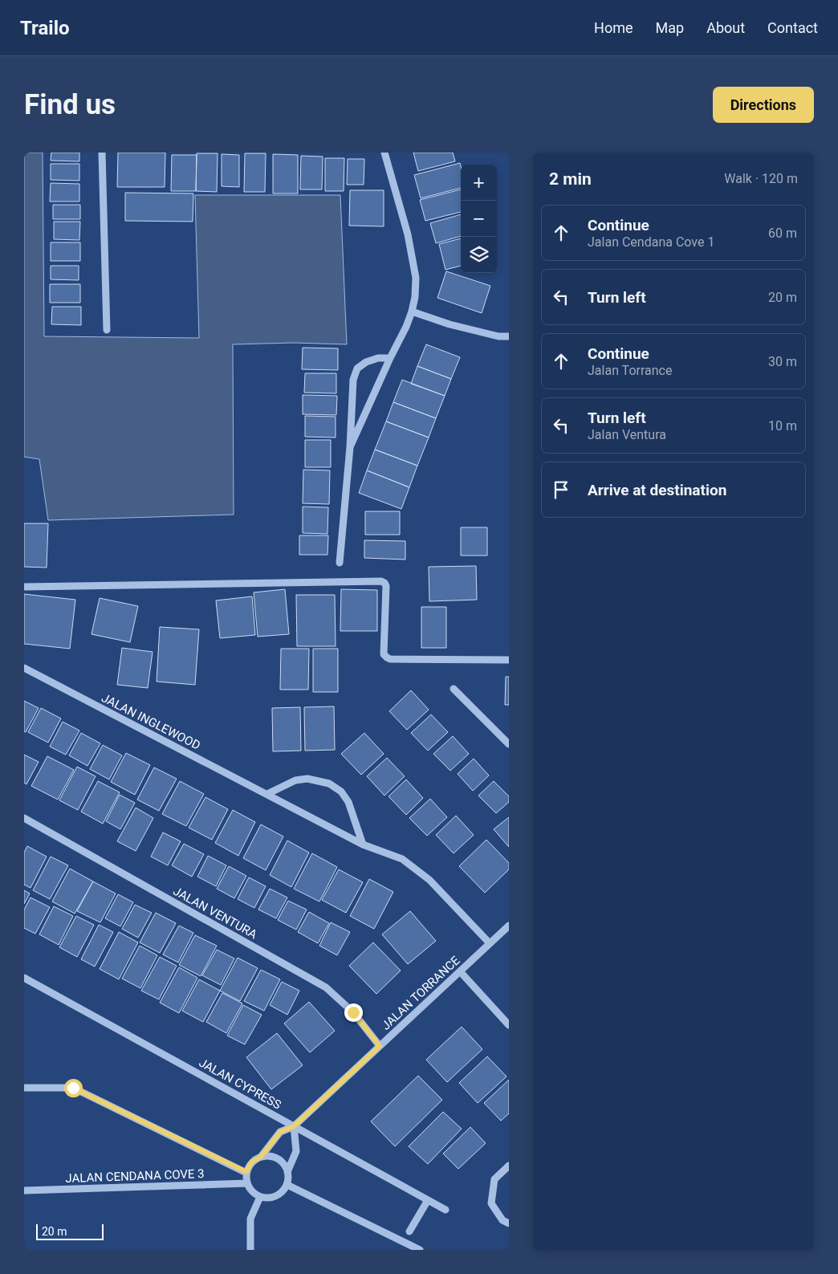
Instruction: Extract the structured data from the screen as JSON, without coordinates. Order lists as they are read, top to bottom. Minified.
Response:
{"streets":{"street":["JALAN INGLEWOOD","JALAN VENTURA","JALAN TORRANCE","JALAN CYPRESS","JALAN CENDANA COVE 3"]},"crossings":[["JALAN INGLEWOOD","JALAN TORRANCE"],["JALAN VENTURA","JALAN TORRANCE"],["JALAN TORRANCE","JALAN CYPRESS"],["JALAN TORRANCE","JALAN CENDANA COVE 3"]],"scale_bar":"20 m","page":{"header":"Trailo","nav":["Home","Map","About","Contact"],"buttons":"Directions","title":"Find us","heading":["2 min","Walk · 120 m"],"map_buttons":["+","−"],"list":[["Continue","Jalan Cendana Cove 1","60 m"],["Turn left","20 m"],["Continue","Jalan Torrance","30 m"],["Turn left","Jalan Ventura","10 m"],"Arrive at destination"],"scale":"20 m"}}
